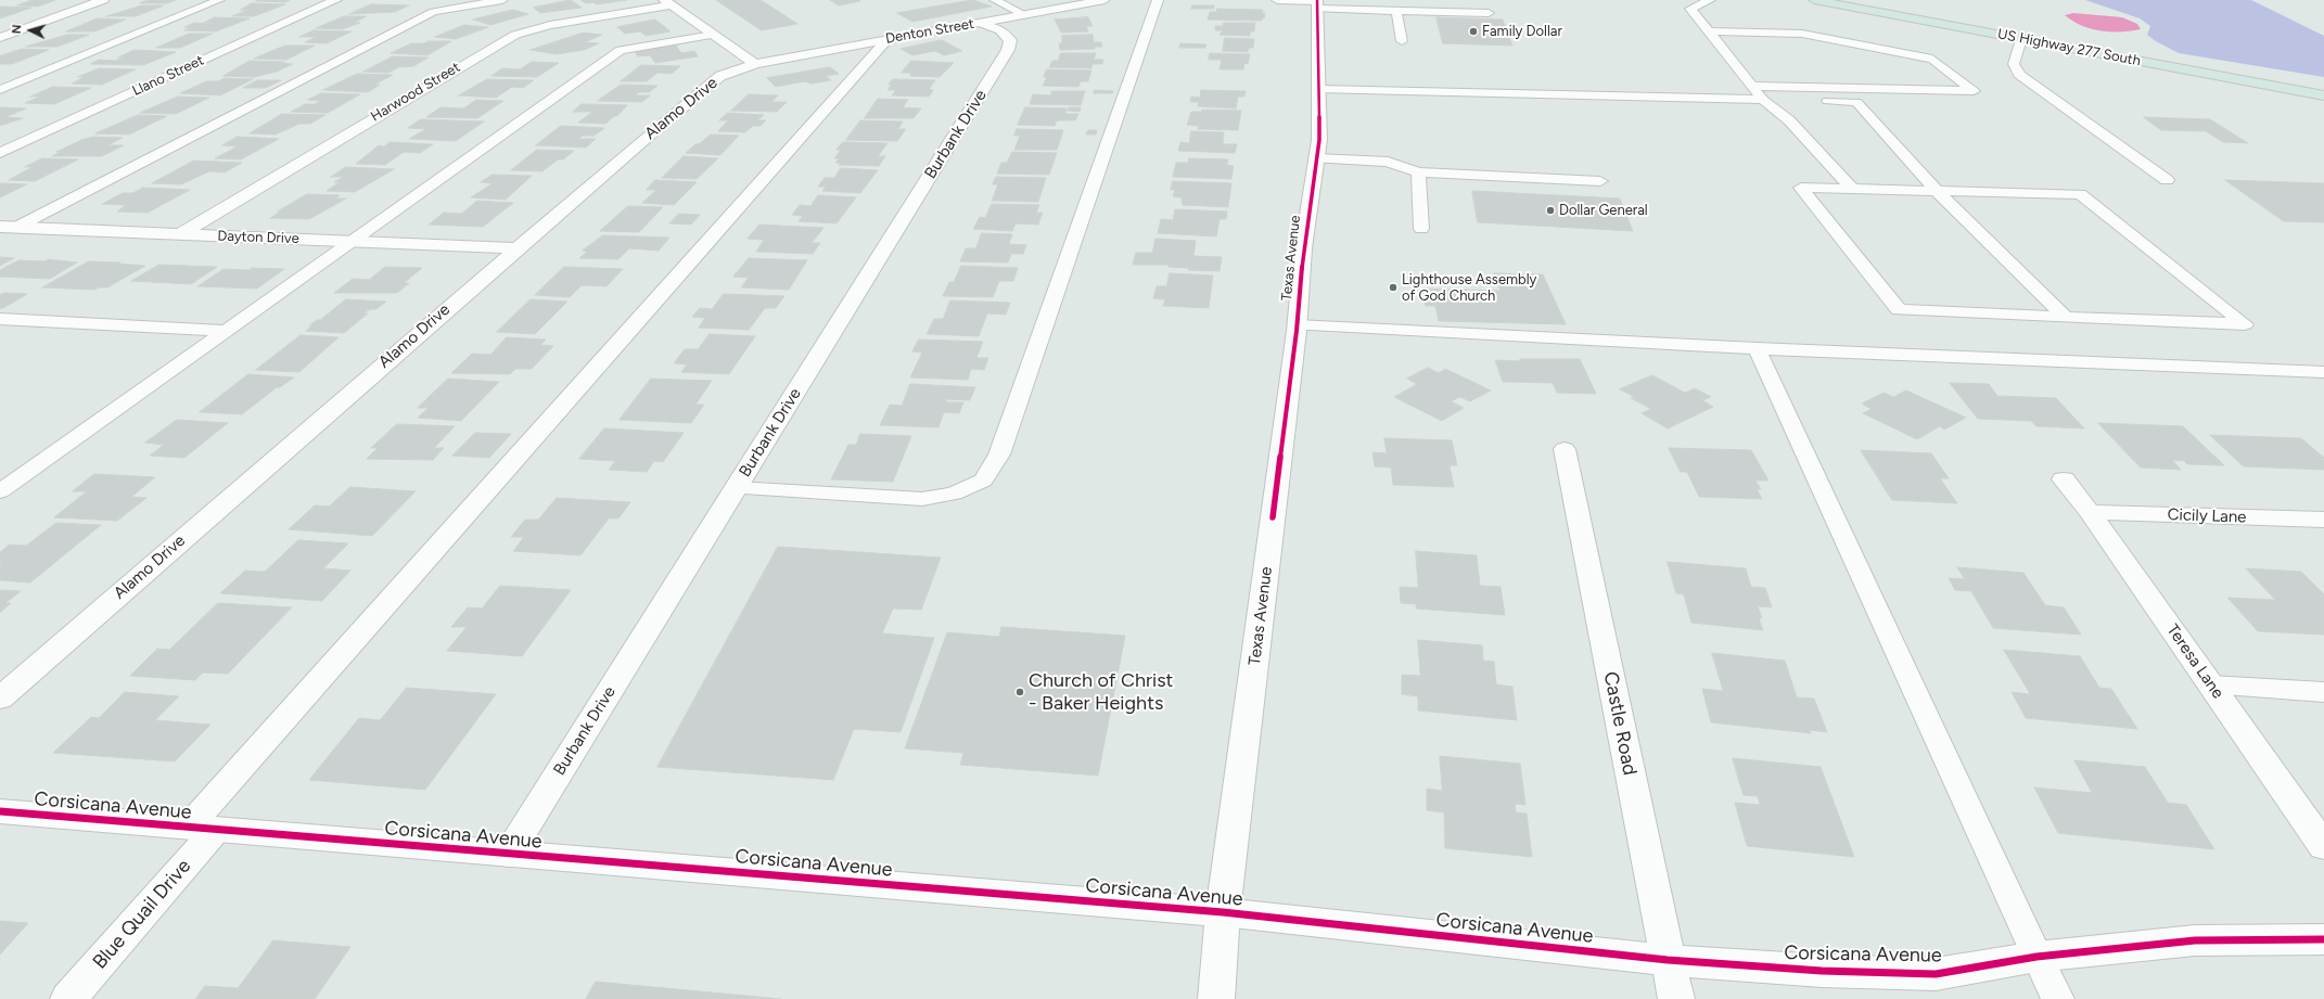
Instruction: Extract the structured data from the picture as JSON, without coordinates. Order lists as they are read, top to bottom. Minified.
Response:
{"streets":{"highway":["US Highway 277 South"],"street":["Denton Street","Llano Street","Harwood Street","Alamo Drive","Burbank Drive","Dayton Drive","Texas Avenue","Cicily Lane","Teresa Lane","Castle Road","Corsicana Avenue","Blue Quail Drive"]},"crossings":[["Denton Street","Alamo Drive"],["Denton Street","Burbank Drive"],["Harwood Street","Dayton Drive"],["Alamo Drive","Dayton Drive"],["Burbank Drive","Corsicana Avenue"],["Texas Avenue","Corsicana Avenue"],["Cicily Lane","Teresa Lane"],["Castle Road","Corsicana Avenue"],["Corsicana Avenue","Blue Quail Drive"]],"places":["Family Dollar","Dollar General","Lighthouse Assembly of God Church","Church of Christ - Baker Heights"],"north":"left"}
